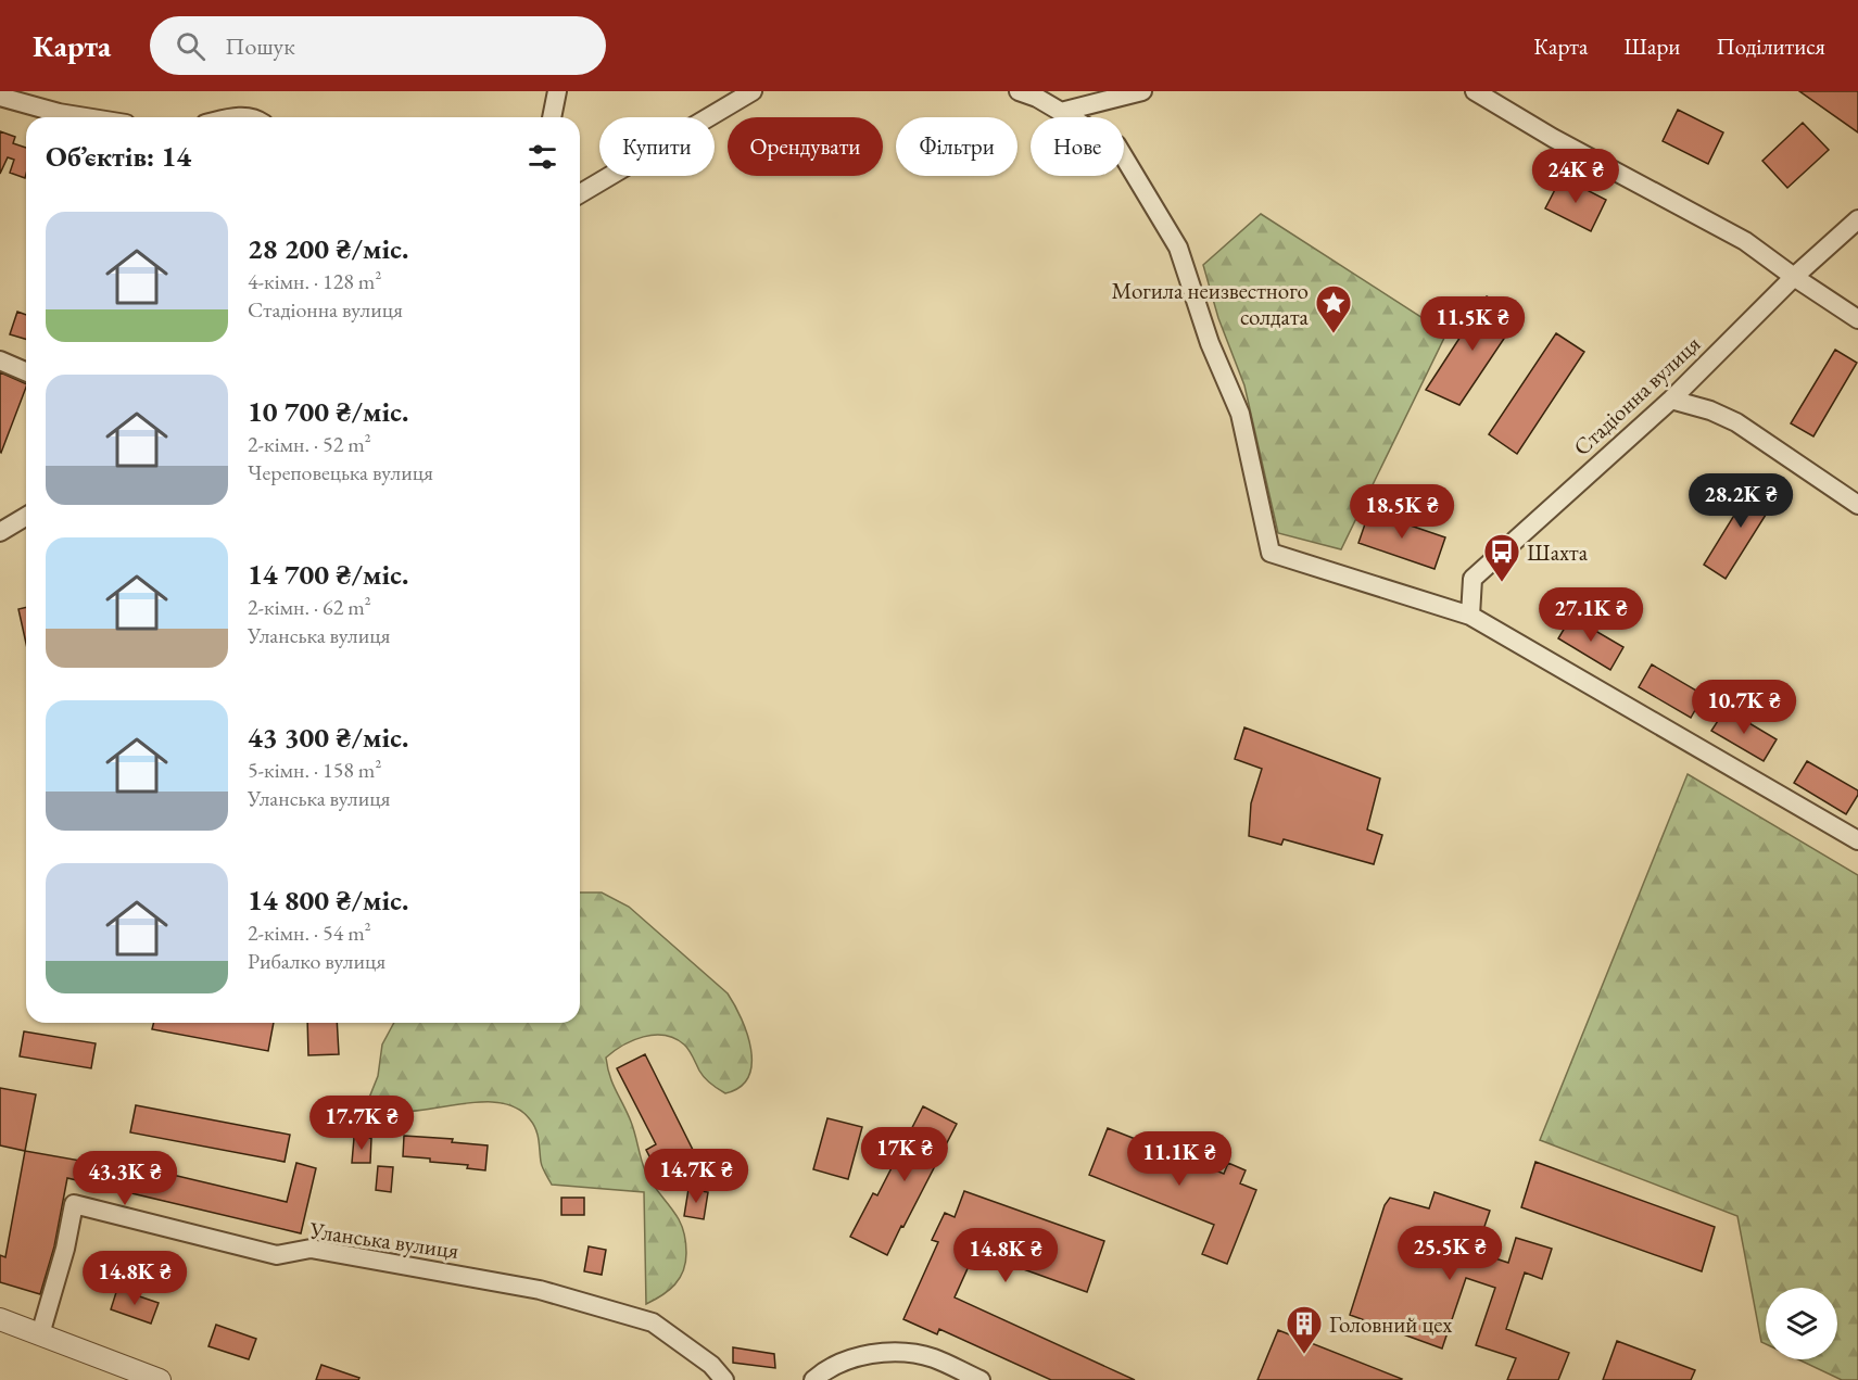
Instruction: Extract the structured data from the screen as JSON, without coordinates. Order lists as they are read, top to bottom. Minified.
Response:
{"streets":{"street":["Стадіонна вулиця","Уланська вулиця"]},"places":{"place":["Могила неизвестного солдата"],"bus stop":["Шахта"],"building":["Головний цех"]},"page":{"header":"Карта","search":"Пошук","nav":["Карта","Шари","Поділитися"],"chip":["Купити","Орендувати","Фільтри","Нове"],"heading":"Об’єктів: 14","price":["24K ₴","11.5K ₴","28.2K ₴","18.5K ₴","27.1K ₴","10.7K ₴","17.7K ₴","17K ₴","11.1K ₴","14.7K ₴","43.3K ₴","25.5K ₴","14.8K ₴","14.8K ₴"],"list":[{"name":"28 200 ₴/міс.","note":"4-кімн. · 128 m² · Стадіонна вулиця"},{"name":"10 700 ₴/міс.","note":"2-кімн. · 52 m² · Череповецька вулиця"},{"name":"14 700 ₴/міс.","note":"2-кімн. · 62 m² · Уланська вулиця"},{"name":"43 300 ₴/міс.","note":"5-кімн. · 158 m² · Уланська вулиця"},{"name":"14 800 ₴/міс.","note":"2-кімн. · 54 m² · Рибалко вулиця"}]}}
